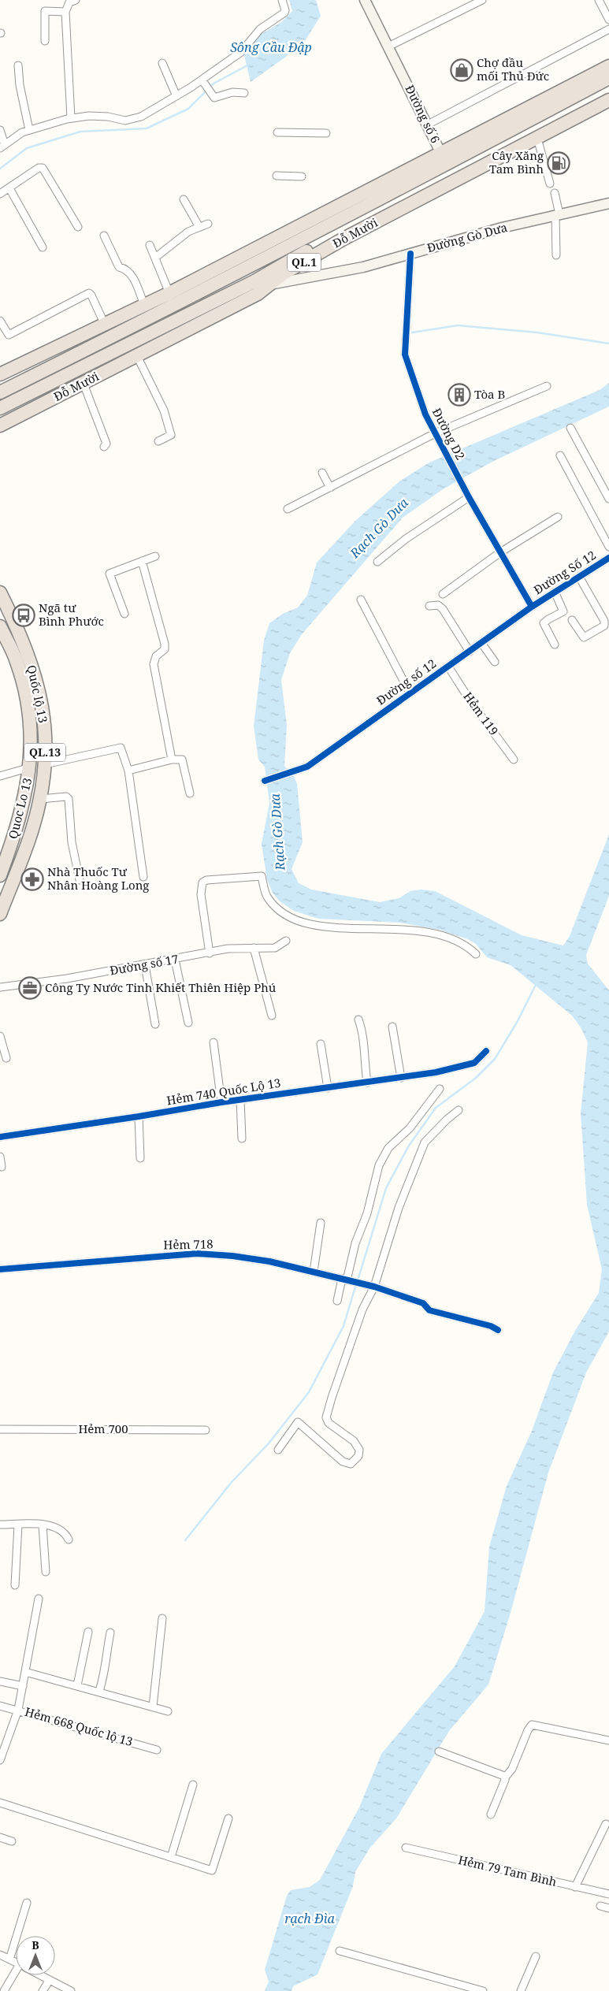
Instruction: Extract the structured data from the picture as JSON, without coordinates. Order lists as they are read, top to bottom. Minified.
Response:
{"streets":{"highway":["Đỗ Mười","QL.1","Quốc lộ 13","QL.13","Quoc Lo 13"],"street":["Đường số 6","Đường Gò Dưa","Đường D2","Đường Số 12","Đường số 12","Hẻm 119","Đường số 17","Hẻm 740 Quốc Lộ 13","Hẻm 718","Hẻm 700","Hẻm 668 Quốc lộ 13","Hẻm 79 Tam Bình"]},"crossings":[["Đường số 6","Đỗ Mười"],["Đỗ Mười","Đường Gò Dưa"],["Đỗ Mười","QL.1"],["Đường Gò Dưa","Đường D2"],["Đường D2","Đường Số 12"],["Đường D2","Đường số 12"],["Đường Số 12","Đường số 12"],["Đường số 12","Hẻm 119"]],"water":["Sông Cầu Đập","Rạch Gò Dưa","rạch Đìa"],"places":{"shop":["Chợ đầu mối Thủ Đức"],"fuel station":["Cây Xăng Tam Bình"],"building":["Tòa B"],"bus stop":["Ngã tư Bình Phước"],"pharmacy":["Nhà Thuốc Tư Nhân Hoàng Long"],"office":["Công Ty Nước Tinh Khiết Thiên Hiệp Phú"]},"north":"top"}
